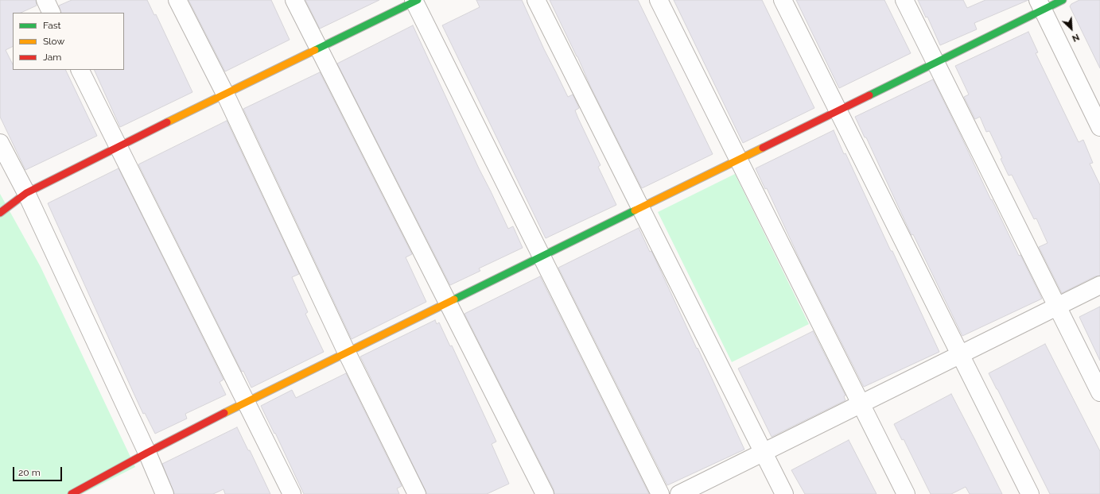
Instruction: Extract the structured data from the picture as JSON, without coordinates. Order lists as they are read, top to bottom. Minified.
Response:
{"legend":["Fast","Slow","Jam"],"scale_bar":"20 m","north":"bottom right"}
